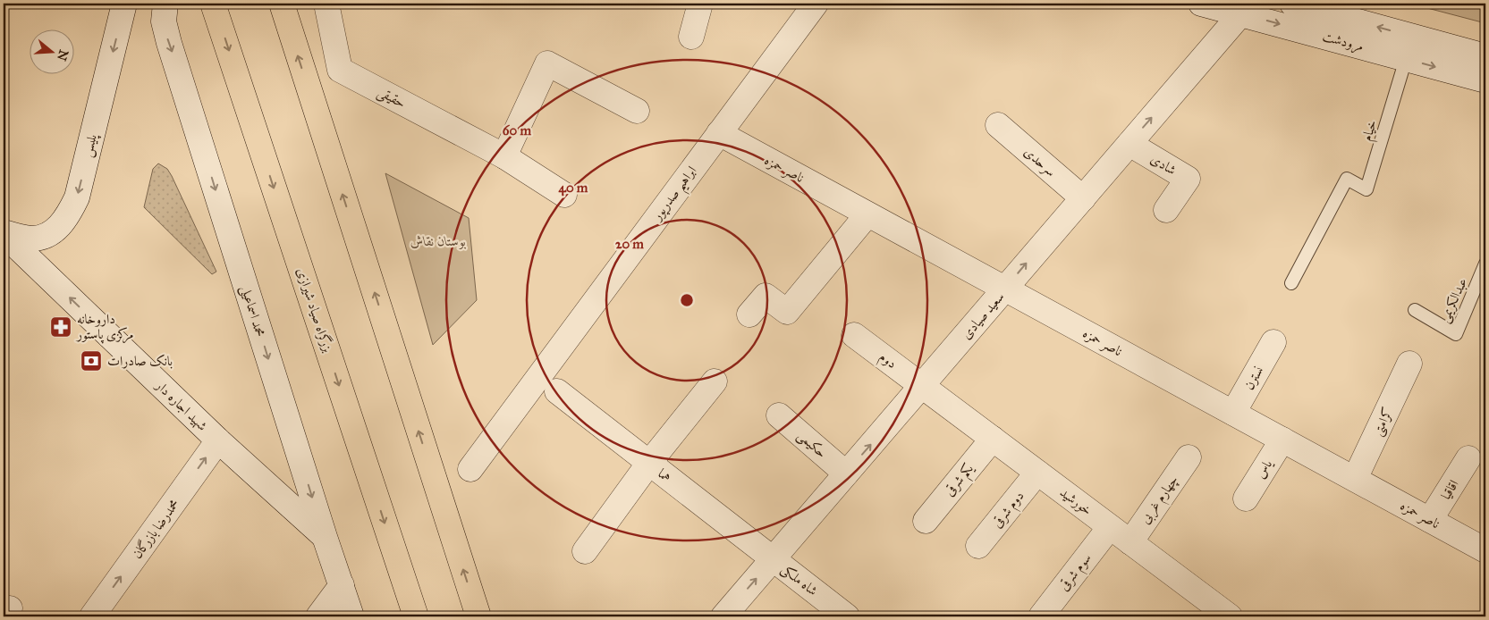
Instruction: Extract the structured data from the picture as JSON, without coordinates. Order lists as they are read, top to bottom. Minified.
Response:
{"streets":{"highway":["بزرگراه صیاد شیرازی"],"street":["مرودشت","حقیقی","پلیس","سرحدی","شادی","ناصر حمزه","ابراهیم صدرپور","محمد اسماعیلی","سعید صیادی","دوم","نسترن","شهید اجاره دار","کرامتی","حکیمی","یاس","هما","یکم شرقی","اقاقیا","چهارم غربی","خورشید","دوم شرقی","محمدرضا بازرگان","سوم شرقی","شاه ملکی"],"lane":["خیام","عبدالکریمی"]},"crossings":[["مرودشت","خیام"],["مرودشت","سعید صیادی"],["پلیس","شهید اجاره دار"],["سرحدی","سعید صیادی"],["شادی","سعید صیادی"],["ناصر حمزه","ابراهیم صدرپور"],["ناصر حمزه","سعید صیادی"],["ناصر حمزه","نسترن"],["ناصر حمزه","کرامتی"],["ناصر حمزه","یاس"],["ناصر حمزه","اقاقیا"],["محمد اسماعیلی","شهید اجاره دار"],["سعید صیادی","دوم"],["سعید صیادی","حکیمی"],["سعید صیادی","هما"],["سعید صیادی","خورشید"],["سعید صیادی","شاه ملکی"],["دوم","خورشید"],["شهید اجاره دار","محمدرضا بازرگان"],["هما","شاه ملکی"],["یکم شرقی","خورشید"],["چهارم غربی","خورشید"],["خورشید","دوم شرقی"],["خورشید","سوم شرقی"]],"one_way":["پلیس","محمد اسماعیلی","سعید صیادی","شهید اجاره دار","محمدرضا بازرگان"],"parks":["بوستان نقاش"],"places":{"pharmacy":["داروخانه مرکزی پاستور"],"bank":["بانک صادرات"]},"north":"right","rings":["60 m","40 m","20 m"]}
